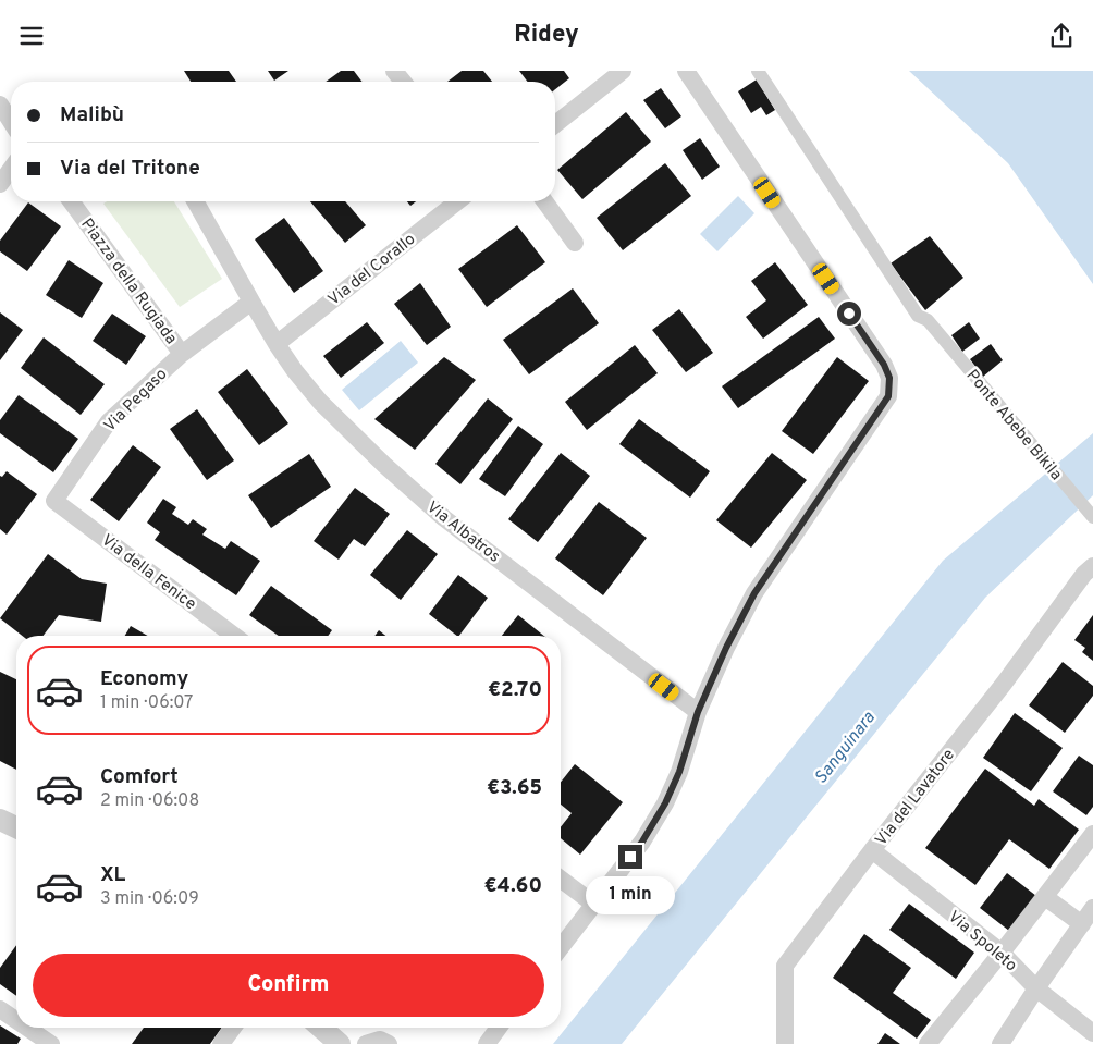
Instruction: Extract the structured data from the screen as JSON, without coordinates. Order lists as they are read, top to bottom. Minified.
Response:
{"streets":{"street":["Via del Corallo","Piazza della Rugiada","Via Pegaso","Ponte Abebe Bikila","Via Albatros","Via della Fenice","Via del Lavatore","Via Spoleto"]},"crossings":[["Via del Corallo","Via Albatros"],["Piazza della Rugiada","Via Pegaso"],["Piazza della Rugiada","Via Albatros"],["Via Pegaso","Via della Fenice"],["Via del Lavatore","Via Spoleto"]],"water":["Sanguinara"],"page":{"header":"Ridey","banner":["Malibù","Via del Tritone"],"list":[{"name":"Economy","note":"1 min · 06:07","value":"€2.70"},{"name":"Comfort","note":"2 min · 06:08","value":"€3.65"},{"name":"XL","note":"3 min · 06:09","value":"€4.60"}],"bubble":"1 min","buttons":"Confirm"}}
